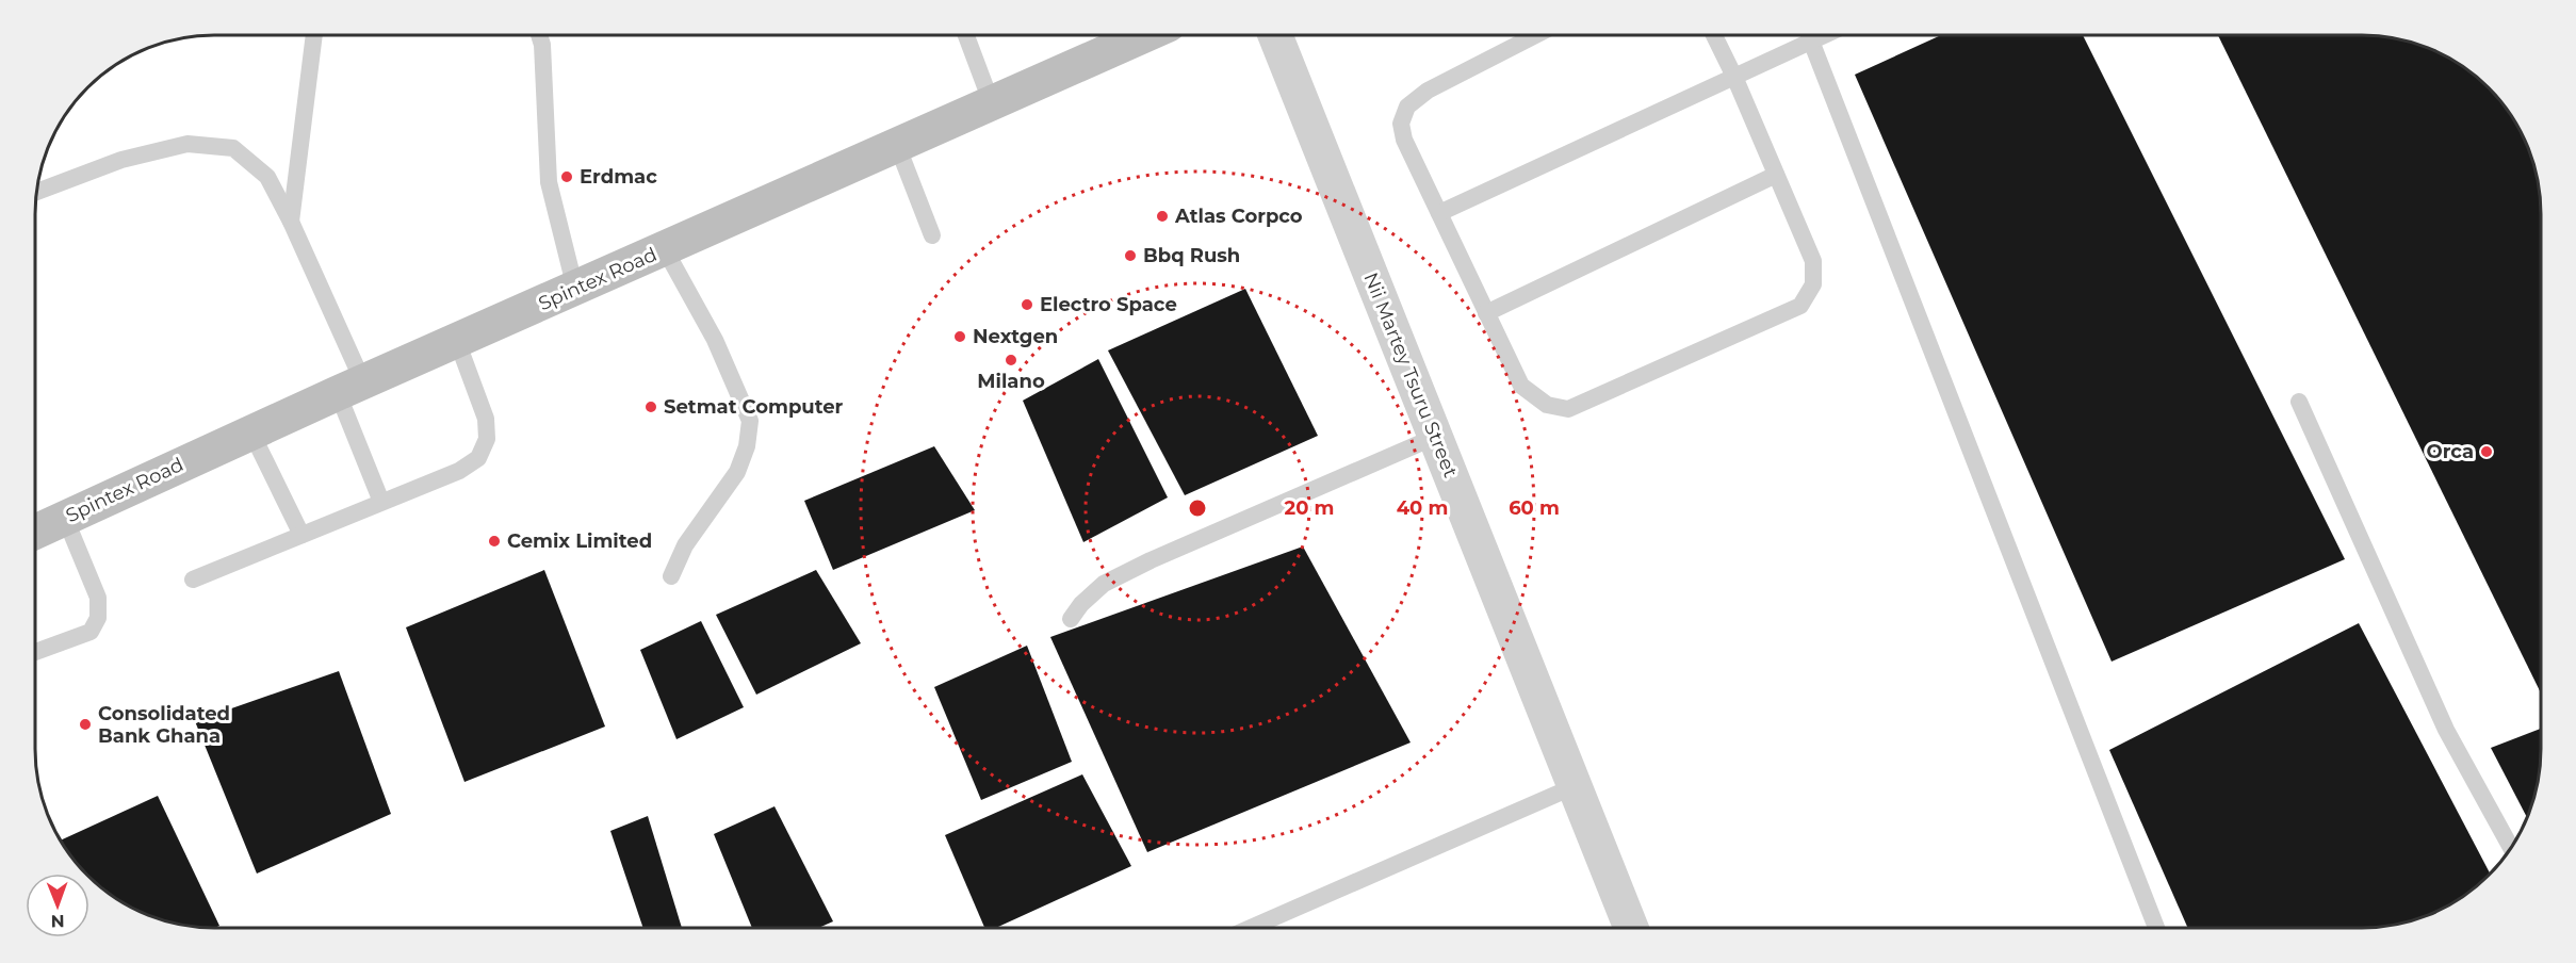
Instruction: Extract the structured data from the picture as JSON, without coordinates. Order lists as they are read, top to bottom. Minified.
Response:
{"streets":{"main road":["Spintex Road"],"street":["Nii Martey Tsuru Street"]},"places":["Erdmac","Atlas Corpco","Bbq Rush","Electro Space","Nextgen","Milano","Setmat Computer","Orca","Cemix Limited","Consolidated Bank Ghana"],"north":"bottom","rings":["20 m","40 m","60 m"]}
